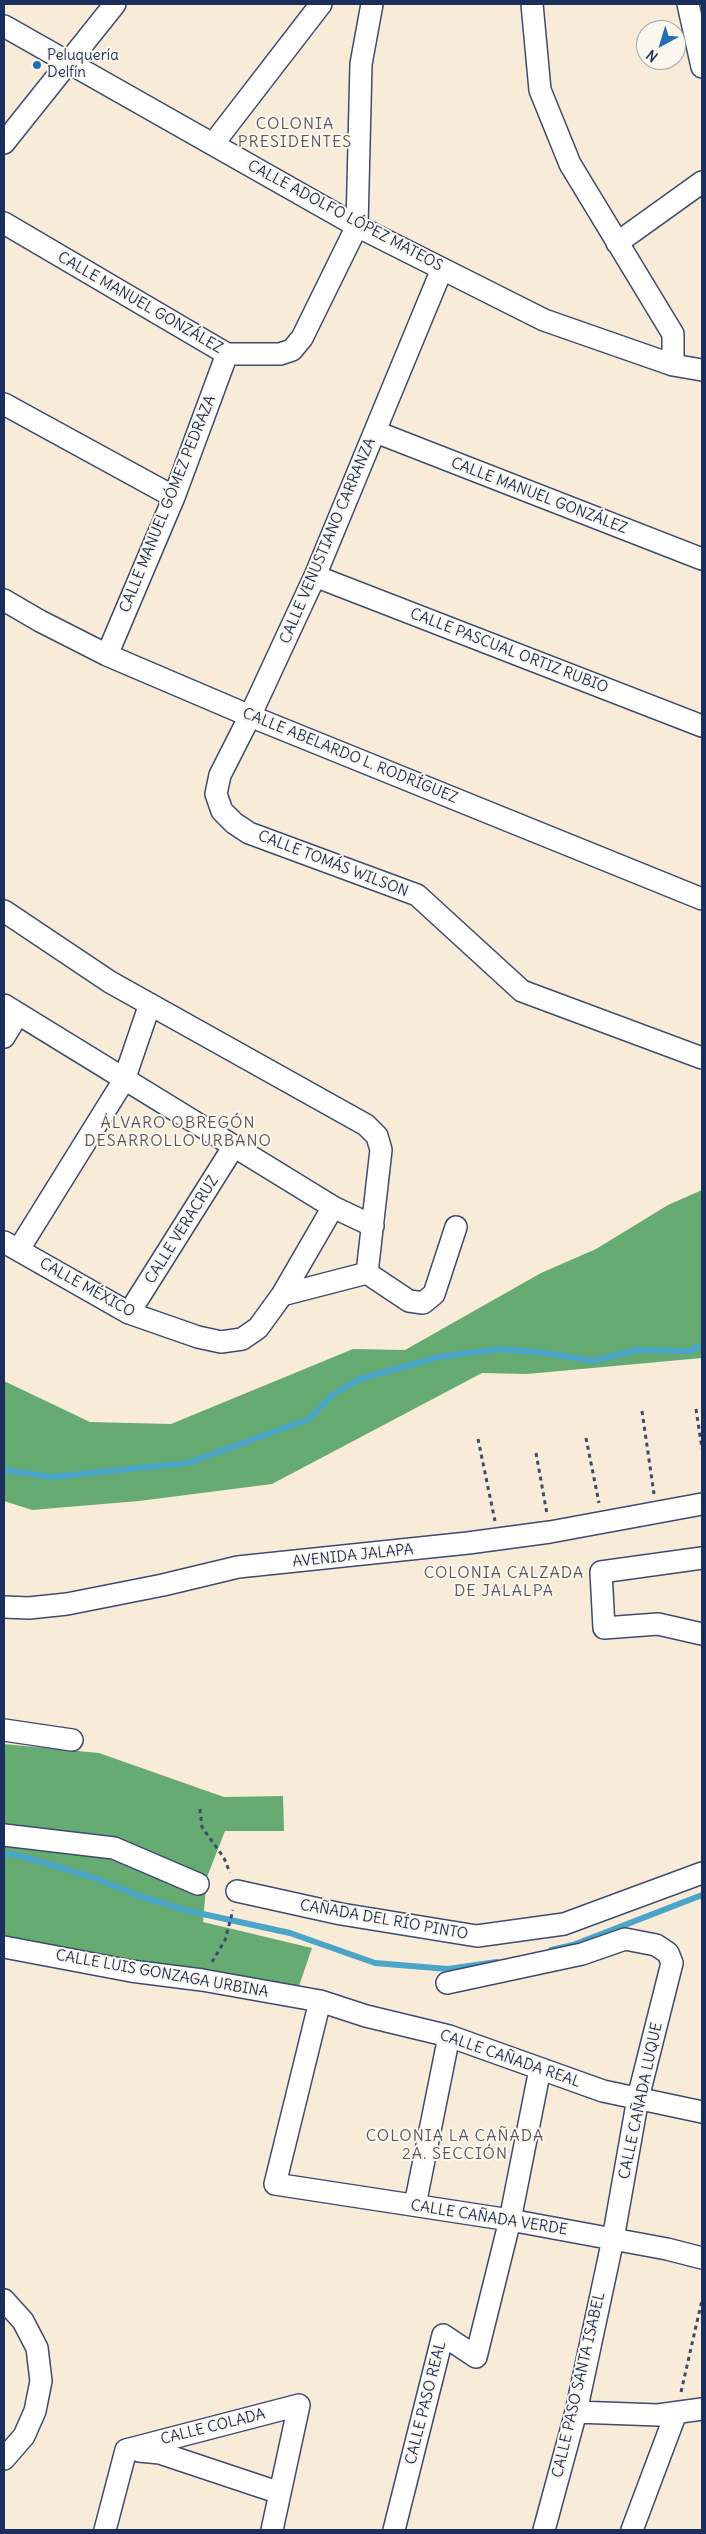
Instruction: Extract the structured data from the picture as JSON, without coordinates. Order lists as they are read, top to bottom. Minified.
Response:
{"streets":{"street":["CALLE ADOLFO LÓPEZ MATEOS","CALLE MANUEL GONZÁLEZ","CALLE MANUEL GÓMEZ PEDRAZA","CALLE VENUSTIANO CARRANZA","CALLE PASCUAL ORTIZ RUBIO","CALLE ABELARDO L. RODRÍGUEZ","CALLE TOMÁS WILSON","CALLE VERACRUZ","CALLE MÉXICO","AVENIDA JALAPA","CAÑADA DEL RÍO PINTO","CALLE LUIS GONZAGA URBINA","CALLE CAÑADA REAL","CALLE CAÑADA LUQUE","CALLE CAÑADA VERDE","CALLE PASO SANTA ISABEL","CALLE PASO REAL","CALLE COLADA"]},"crossings":[["CALLE ADOLFO LÓPEZ MATEOS","CALLE MANUEL GONZÁLEZ"],["CALLE ADOLFO LÓPEZ MATEOS","CALLE VENUSTIANO CARRANZA"],["CALLE MANUEL GONZÁLEZ","CALLE MANUEL GÓMEZ PEDRAZA"],["CALLE MANUEL GONZÁLEZ","CALLE VENUSTIANO CARRANZA"],["CALLE MANUEL GÓMEZ PEDRAZA","CALLE ABELARDO L. RODRÍGUEZ"],["CALLE VENUSTIANO CARRANZA","CALLE PASCUAL ORTIZ RUBIO"],["CALLE VENUSTIANO CARRANZA","CALLE ABELARDO L. RODRÍGUEZ"],["CALLE VENUSTIANO CARRANZA","CALLE TOMÁS WILSON"],["CALLE VERACRUZ","CALLE MÉXICO"],["CALLE LUIS GONZAGA URBINA","CALLE CAÑADA REAL"],["CALLE LUIS GONZAGA URBINA","CALLE CAÑADA VERDE"],["CALLE CAÑADA REAL","CALLE CAÑADA LUQUE"],["CALLE CAÑADA REAL","CALLE CAÑADA VERDE"],["CALLE CAÑADA LUQUE","CALLE CAÑADA VERDE"],["CALLE CAÑADA LUQUE","CALLE PASO SANTA ISABEL"],["CALLE CAÑADA VERDE","CALLE PASO SANTA ISABEL"],["CALLE CAÑADA VERDE","CALLE PASO REAL"]],"districts":["COLONIA PRESIDENTES","ÁLVARO OBREGÓN DESARROLLO URBANO","COLONIA CALZADA DE JALALPA","COLONIA LA CAÑADA 2A. SECCIÓN"],"places":["Peluquería Delfín"],"north":"bottom left"}
